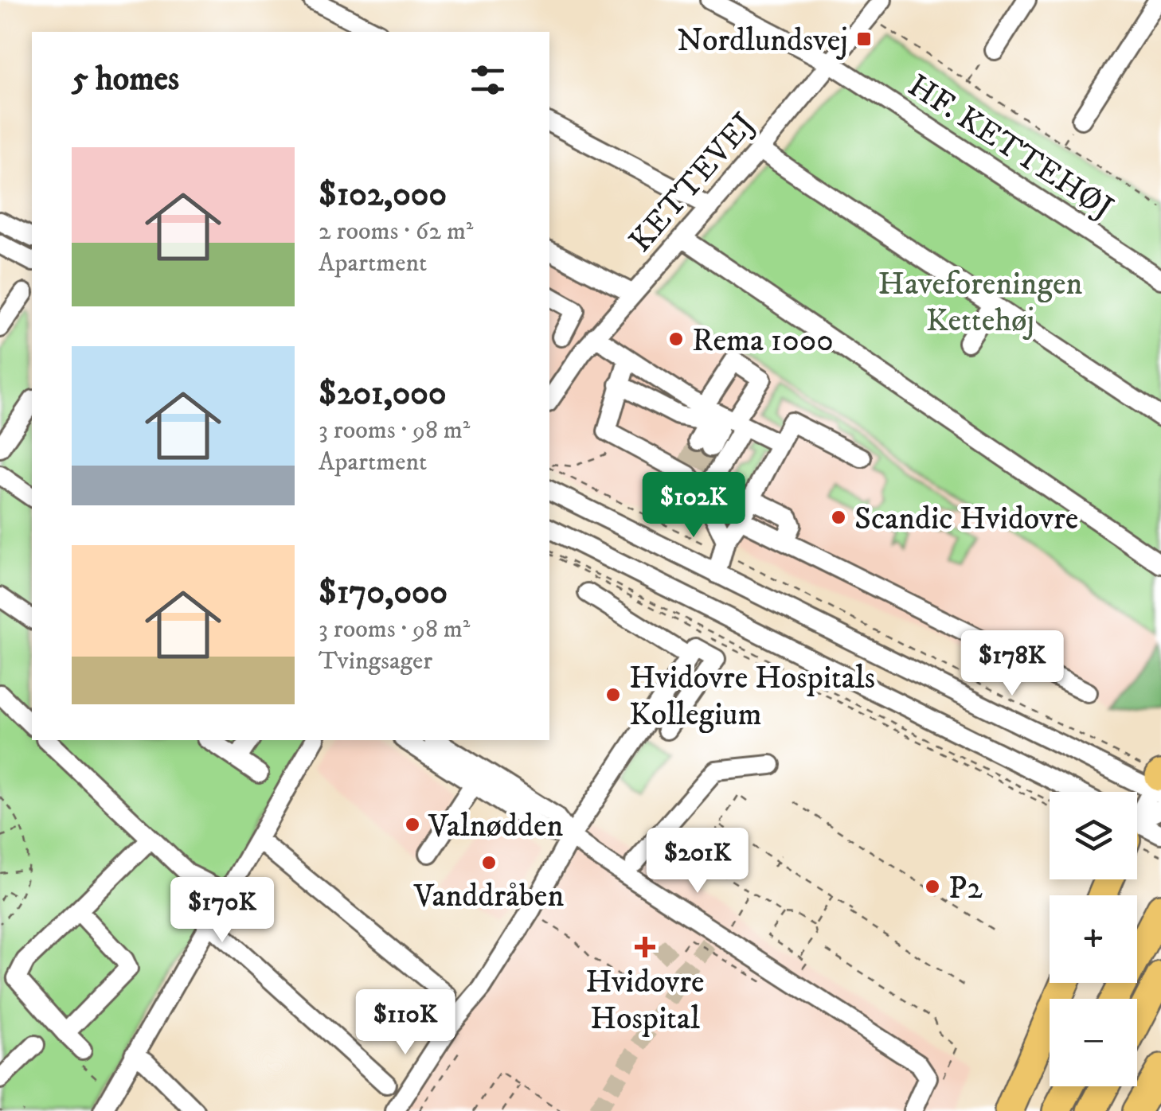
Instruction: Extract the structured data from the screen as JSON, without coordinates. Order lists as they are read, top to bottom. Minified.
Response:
{"streets":{"street":["HF. KETTEHØJ","KETTEVEJ"]},"crossings":[["HF. KETTEHØJ","KETTEVEJ"]],"parks":["Haveforeningen Kettehøj"],"places":{"transit":["Nordlundsvej"],"other":["Rema 1000","Scandic Hvidovre","Hvidovre Hospitals Kollegium","Valnødden","Vanddråben","P2"],"health":["Hvidovre Hospital"]},"page":{"heading":"5 homes","list":[{"name":"$102,000","note":"2 rooms · 62 m² · Apartment"},{"name":"$201,000","note":"3 rooms · 98 m² · Apartment"},{"name":"$170,000","note":"3 rooms · 98 m² · Tvingsager"}],"price":["$102K","$178K","$201K","$170K","$110K"],"map_buttons":["+","−"]}}
